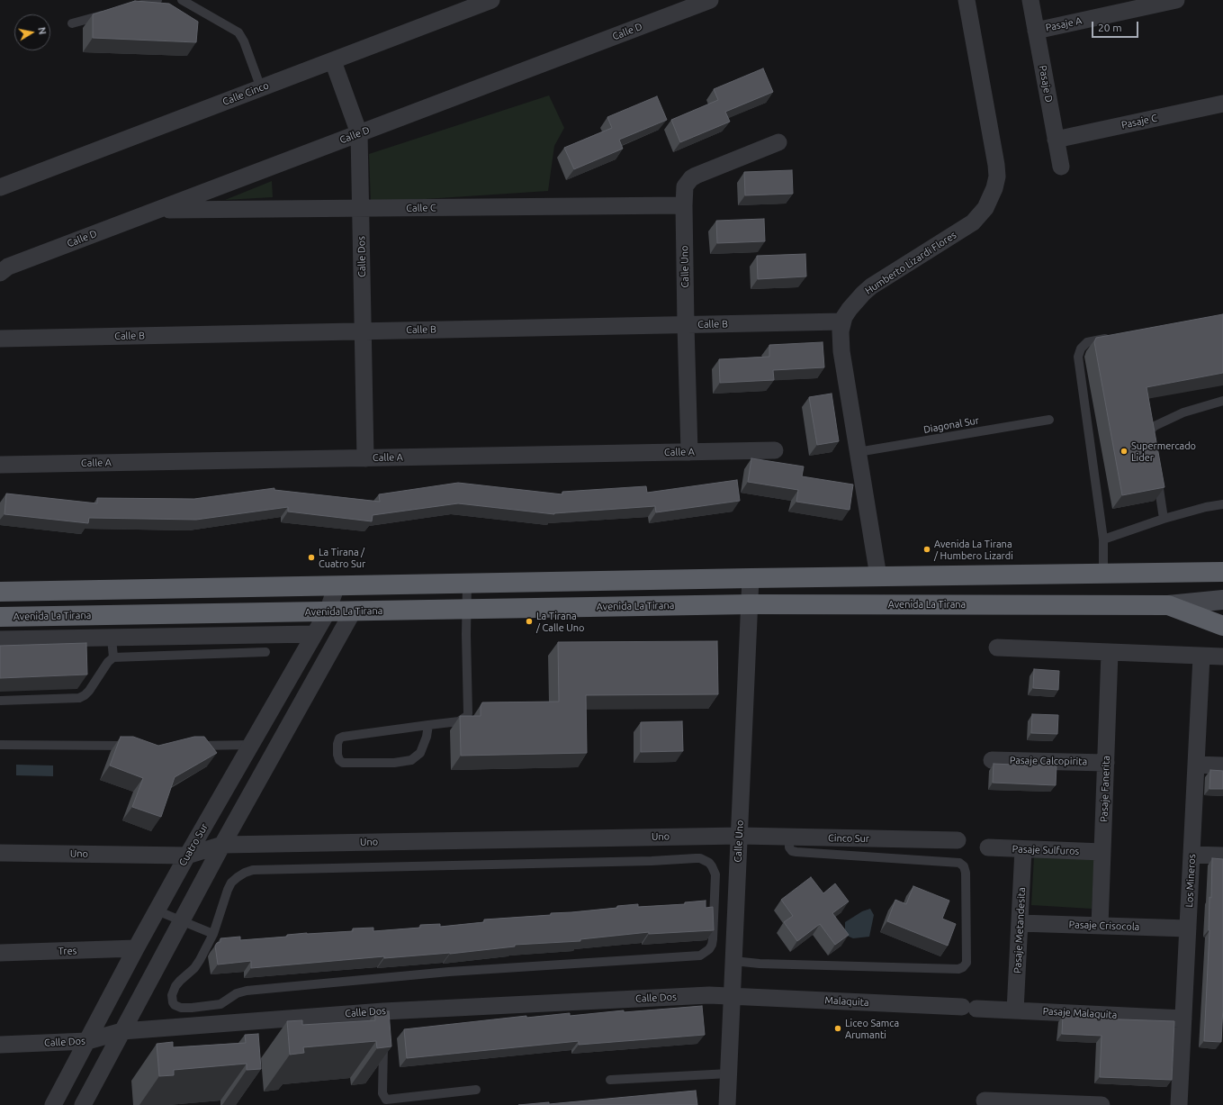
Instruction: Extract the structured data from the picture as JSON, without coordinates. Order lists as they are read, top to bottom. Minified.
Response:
{"streets":{"highway":["Avenida La Tirana"],"street":["Pasaje A","Calle D","Pasaje D","Calle Cinco","Pasaje C","Calle C","Calle Dos","Humberto Lizardi Flores","Calle Uno","Calle B","Calle A","Pasaje Calcopirita","Pasaje Fanerita","Uno","Cinco Sur","Cuatro Sur","Pasaje Sulfuros","Los Mineros","Pasaje Crisocola","Pasaje Metandesita","Tres","Malaquita","Pasaje Malaquita"],"lane":["Diagonal Sur"]},"crossings":[["Pasaje A","Pasaje D"],["Calle D","Calle C"],["Calle D","Calle Dos"],["Pasaje D","Pasaje C"],["Calle Cinco","Calle Dos"],["Calle C","Calle Dos"],["Calle C","Calle Uno"],["Calle Dos","Calle Uno"],["Calle Dos","Calle B"],["Calle Dos","Calle A"],["Calle Dos","Cuatro Sur"],["Calle Dos","Malaquita"],["Humberto Lizardi Flores","Calle B"],["Humberto Lizardi Flores","Diagonal Sur"],["Calle Uno","Calle B"],["Calle Uno","Calle A"],["Calle Uno","Avenida La Tirana"],["Calle Uno","Uno"],["Calle Uno","Cinco Sur"],["Calle Uno","Malaquita"],["Avenida La Tirana","Cuatro Sur"],["Pasaje Calcopirita","Pasaje Fanerita"],["Pasaje Fanerita","Pasaje Sulfuros"],["Pasaje Fanerita","Pasaje Crisocola"],["Uno","Cinco Sur"],["Uno","Cuatro Sur"],["Cuatro Sur","Tres"],["Pasaje Sulfuros","Pasaje Metandesita"],["Los Mineros","Pasaje Crisocola"],["Los Mineros","Pasaje Malaquita"],["Pasaje Crisocola","Pasaje Metandesita"],["Pasaje Metandesita","Pasaje Malaquita"],["Malaquita","Pasaje Malaquita"]],"places":["Supermercado Lider","Avenida La Tirana / Humbero Lizardi","La Tirana / Cuatro Sur","La Tirana / Calle Uno","Liceo Samca Arumanti"],"scale_bar":"20 m","north":"right"}
